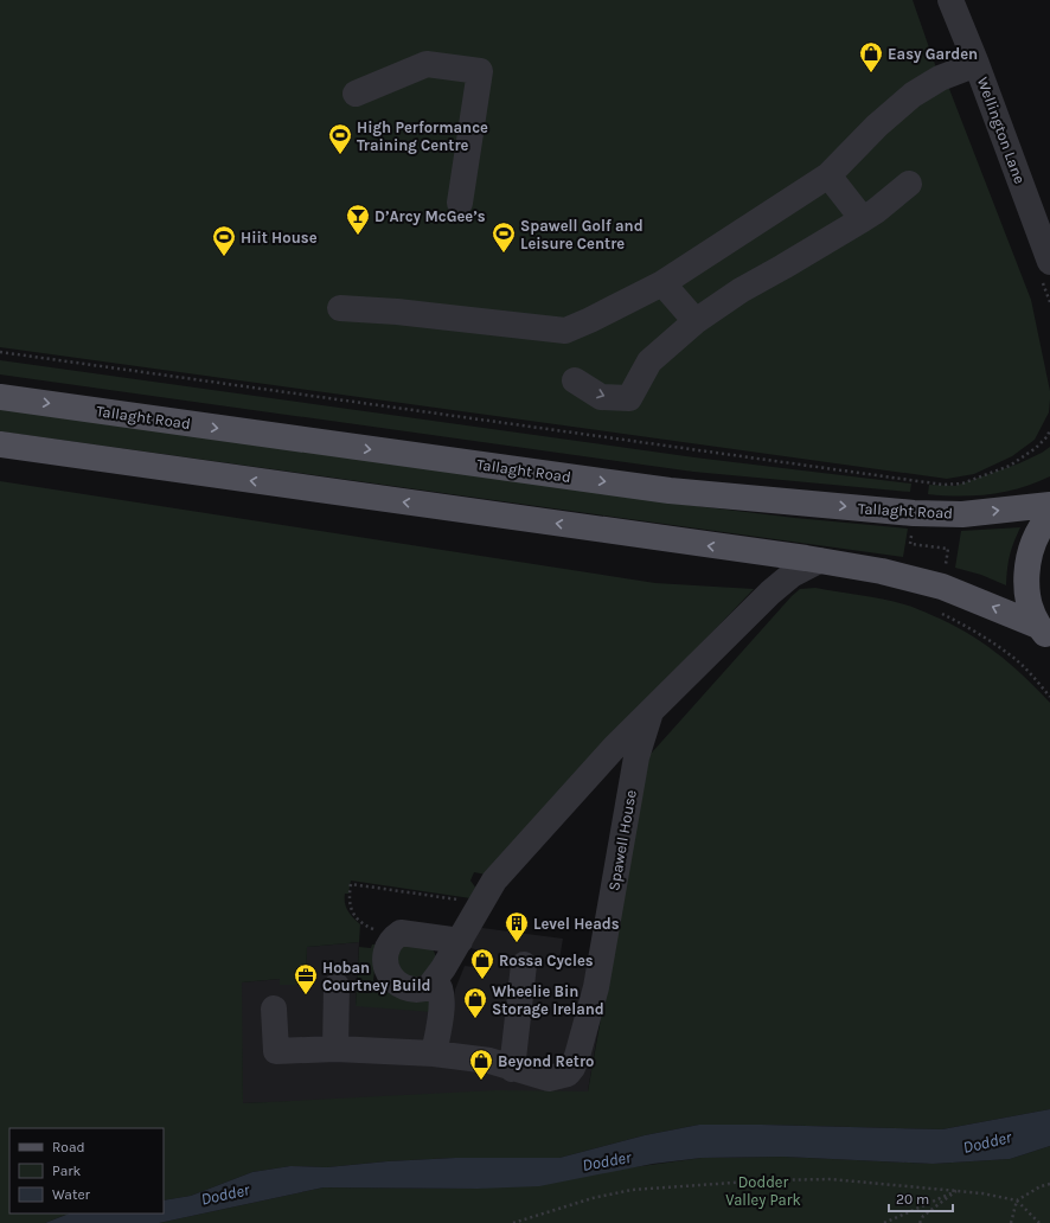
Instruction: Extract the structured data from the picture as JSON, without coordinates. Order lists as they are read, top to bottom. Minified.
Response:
{"streets":{"main road":["Tallaght Road"],"street":["Wellington Lane","Spawell House"]},"water":["Dodder"],"parks":["Dodder Valley Park"],"places":{"shop":["Easy Garden","Rossa Cycles","Wheelie Bin Storage Ireland","Beyond Retro"],"sports":["High Performance Training Centre","Spawell Golf and Leisure Centre","Hiit House"],"bar":["D’Arcy McGee’s"],"building":["Level Heads"],"office":["Hoban Courtney Build"]},"legend":["Road","Park","Water"],"scale_bar":"20 m"}
